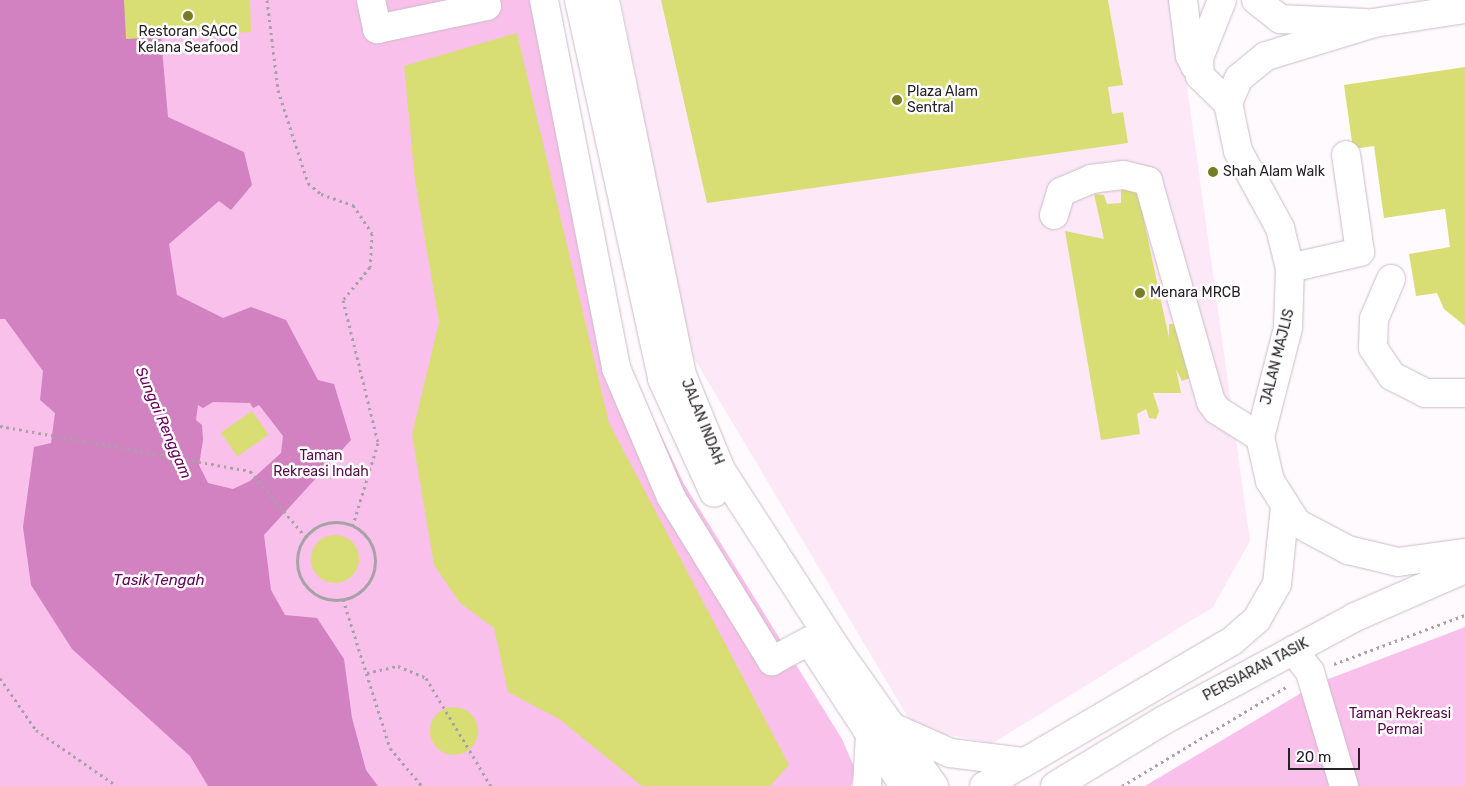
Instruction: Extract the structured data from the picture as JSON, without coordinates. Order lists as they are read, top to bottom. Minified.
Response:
{"streets":{"main road":["JALAN MAJLIS","JALAN INDAH","PERSIARAN TASIK"]},"water":["Sungai Renggam","Tasik Tengah"],"parks":["Taman Rekreasi Indah","Taman Rekreasi Permai"],"places":["Restoran SACC Kelana Seafood","Plaza Alam Sentral","Shah Alam Walk","Menara MRCB"],"scale_bar":"20 m"}
